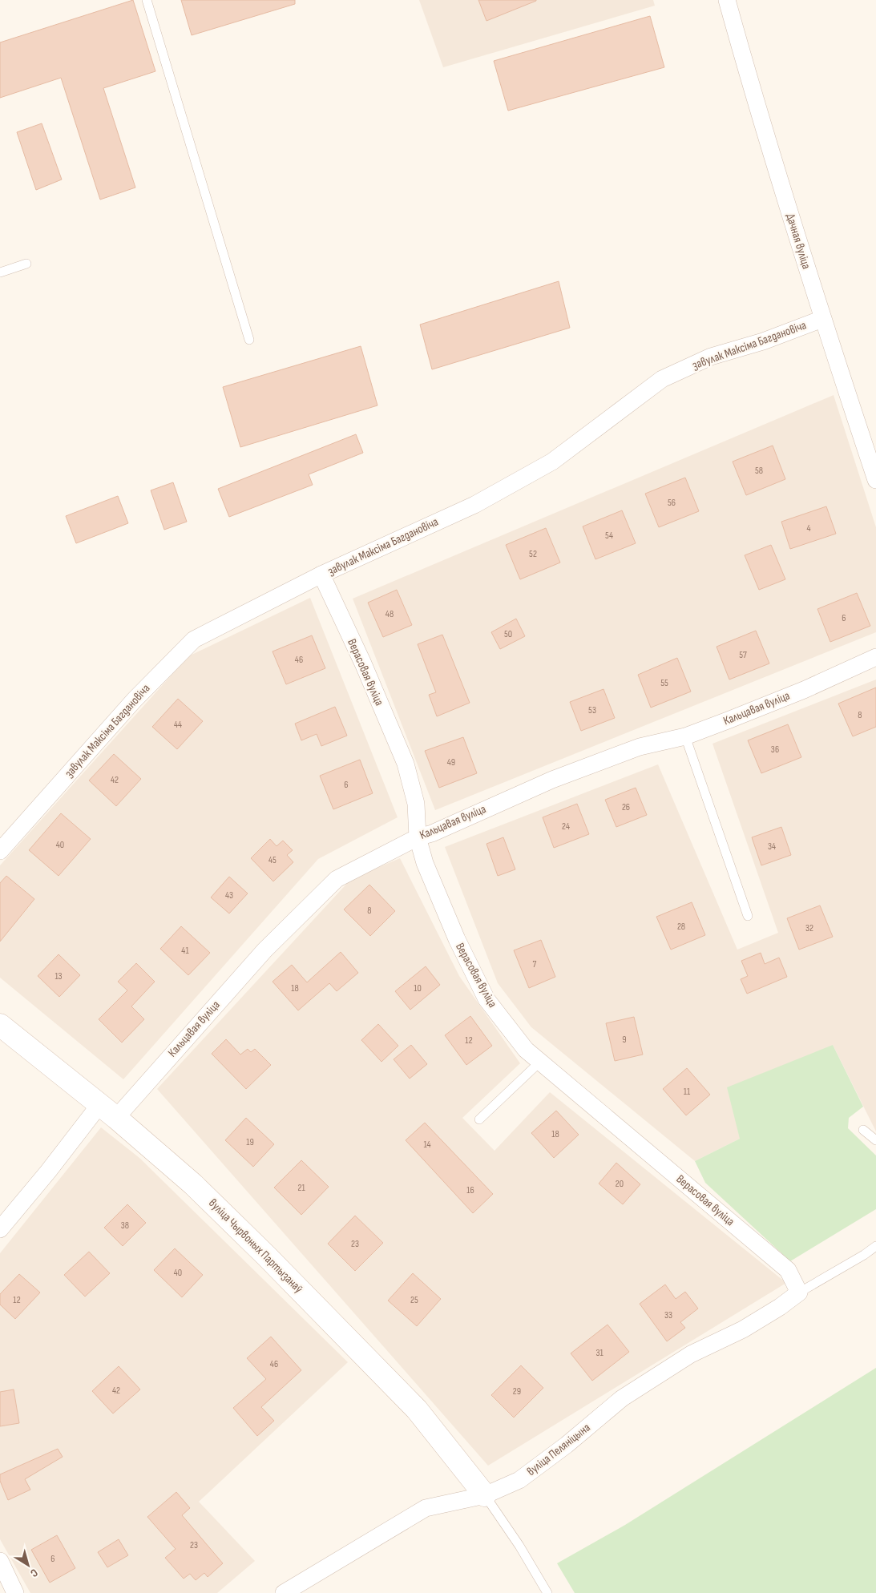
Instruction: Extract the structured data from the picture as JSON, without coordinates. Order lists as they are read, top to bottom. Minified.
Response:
{"streets":{"street":["Дачная вуліца","завулак Максіма Багдановіча","Верасовая вуліца","Кальцавая вуліца","вуліца Чырвоных Партызанаў","вуліца Пеляніцына"]},"crossings":[["Дачная вуліца","завулак Максіма Багдановіча"],["завулак Максіма Багдановіча","Верасовая вуліца"],["Верасовая вуліца","Кальцавая вуліца"],["Верасовая вуліца","вуліца Пеляніцына"],["Кальцавая вуліца","вуліца Чырвоных Партызанаў"],["вуліца Чырвоных Партызанаў","вуліца Пеляніцына"]],"house_numbers":["58","56","4","54","52","48","6","50","57","46","55","53","8","44","36","49","42","6","26","24","40","34","45","43","8","28","32","41","7","13","18","10","9","12","11","18","19","14","20","21","16","38","23","40","12","25","33","31","46","42","29","23","6"],"north":"bottom right"}
